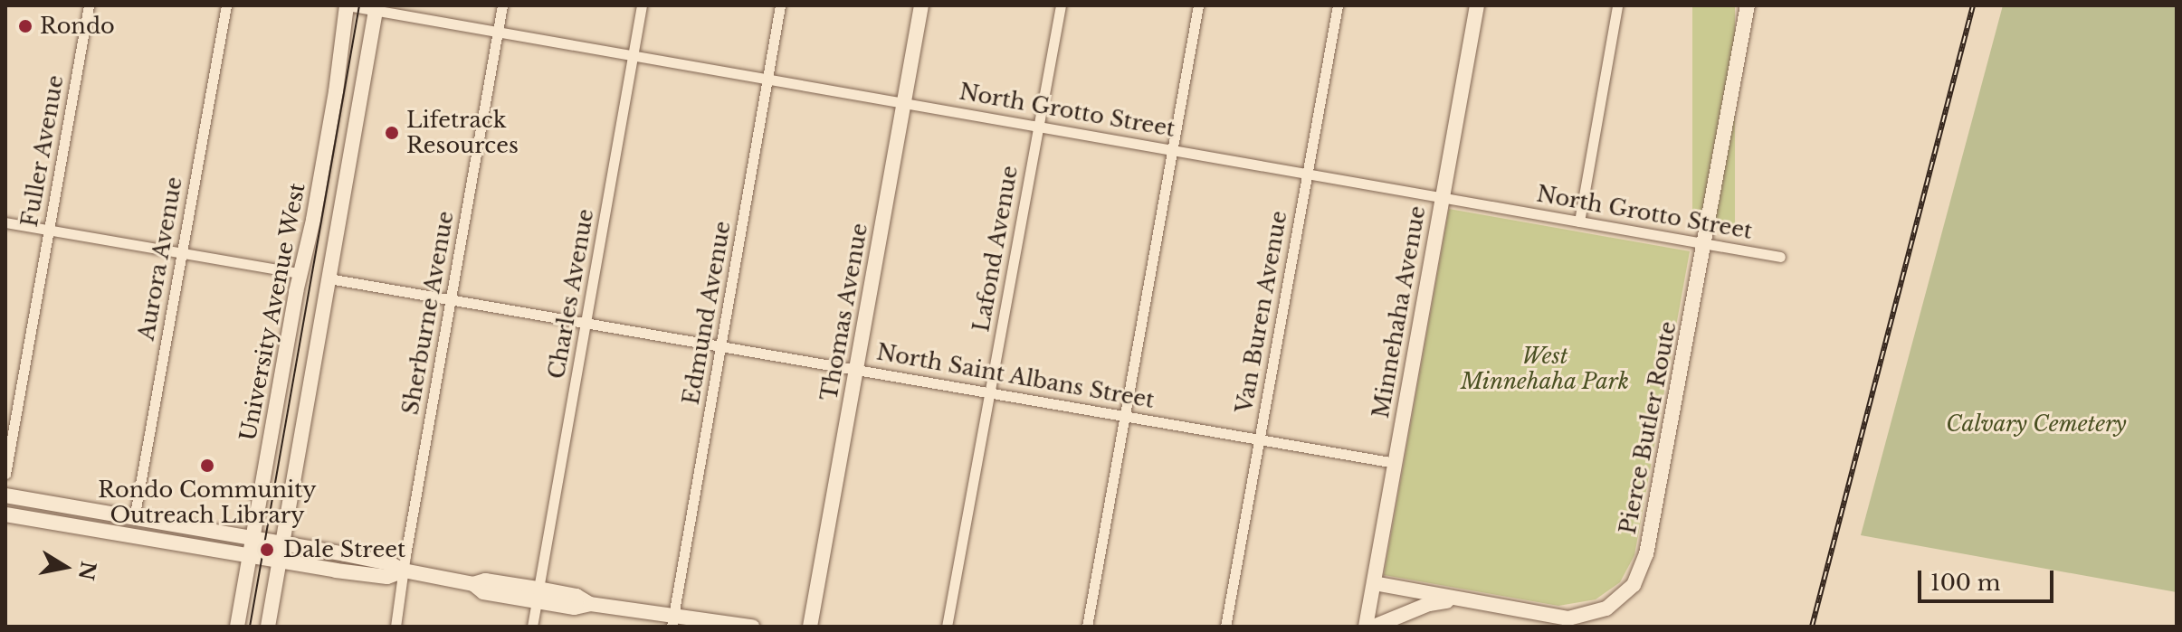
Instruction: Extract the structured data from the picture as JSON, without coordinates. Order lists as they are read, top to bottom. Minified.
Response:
{"streets":{"main road":["University Avenue West","Thomas Avenue","Minnehaha Avenue","Pierce Butler Route"],"street":["North Grotto Street","Fuller Avenue","Lafond Avenue","Aurora Avenue","Charles Avenue","Van Buren Avenue","Sherburne Avenue","Edmund Avenue","North Saint Albans Street"]},"crossings":[["North Grotto Street","Lafond Avenue"],["North Grotto Street","Charles Avenue"],["North Grotto Street","University Avenue West"],["North Grotto Street","Thomas Avenue"],["North Grotto Street","Van Buren Avenue"],["North Grotto Street","Minnehaha Avenue"],["North Grotto Street","Sherburne Avenue"],["North Grotto Street","Edmund Avenue"],["North Grotto Street","Pierce Butler Route"],["Lafond Avenue","North Saint Albans Street"],["Charles Avenue","North Saint Albans Street"],["Thomas Avenue","North Saint Albans Street"],["Van Buren Avenue","North Saint Albans Street"],["Minnehaha Avenue","North Saint Albans Street"],["Minnehaha Avenue","Pierce Butler Route"],["Sherburne Avenue","North Saint Albans Street"],["Edmund Avenue","North Saint Albans Street"]],"parks":["West Minnehaha Park","Calvary Cemetery"],"places":["Rondo","Lifetrack Resources","Rondo Community Outreach Library","Dale Street"],"scale_bar":"100 m","north":"right"}
